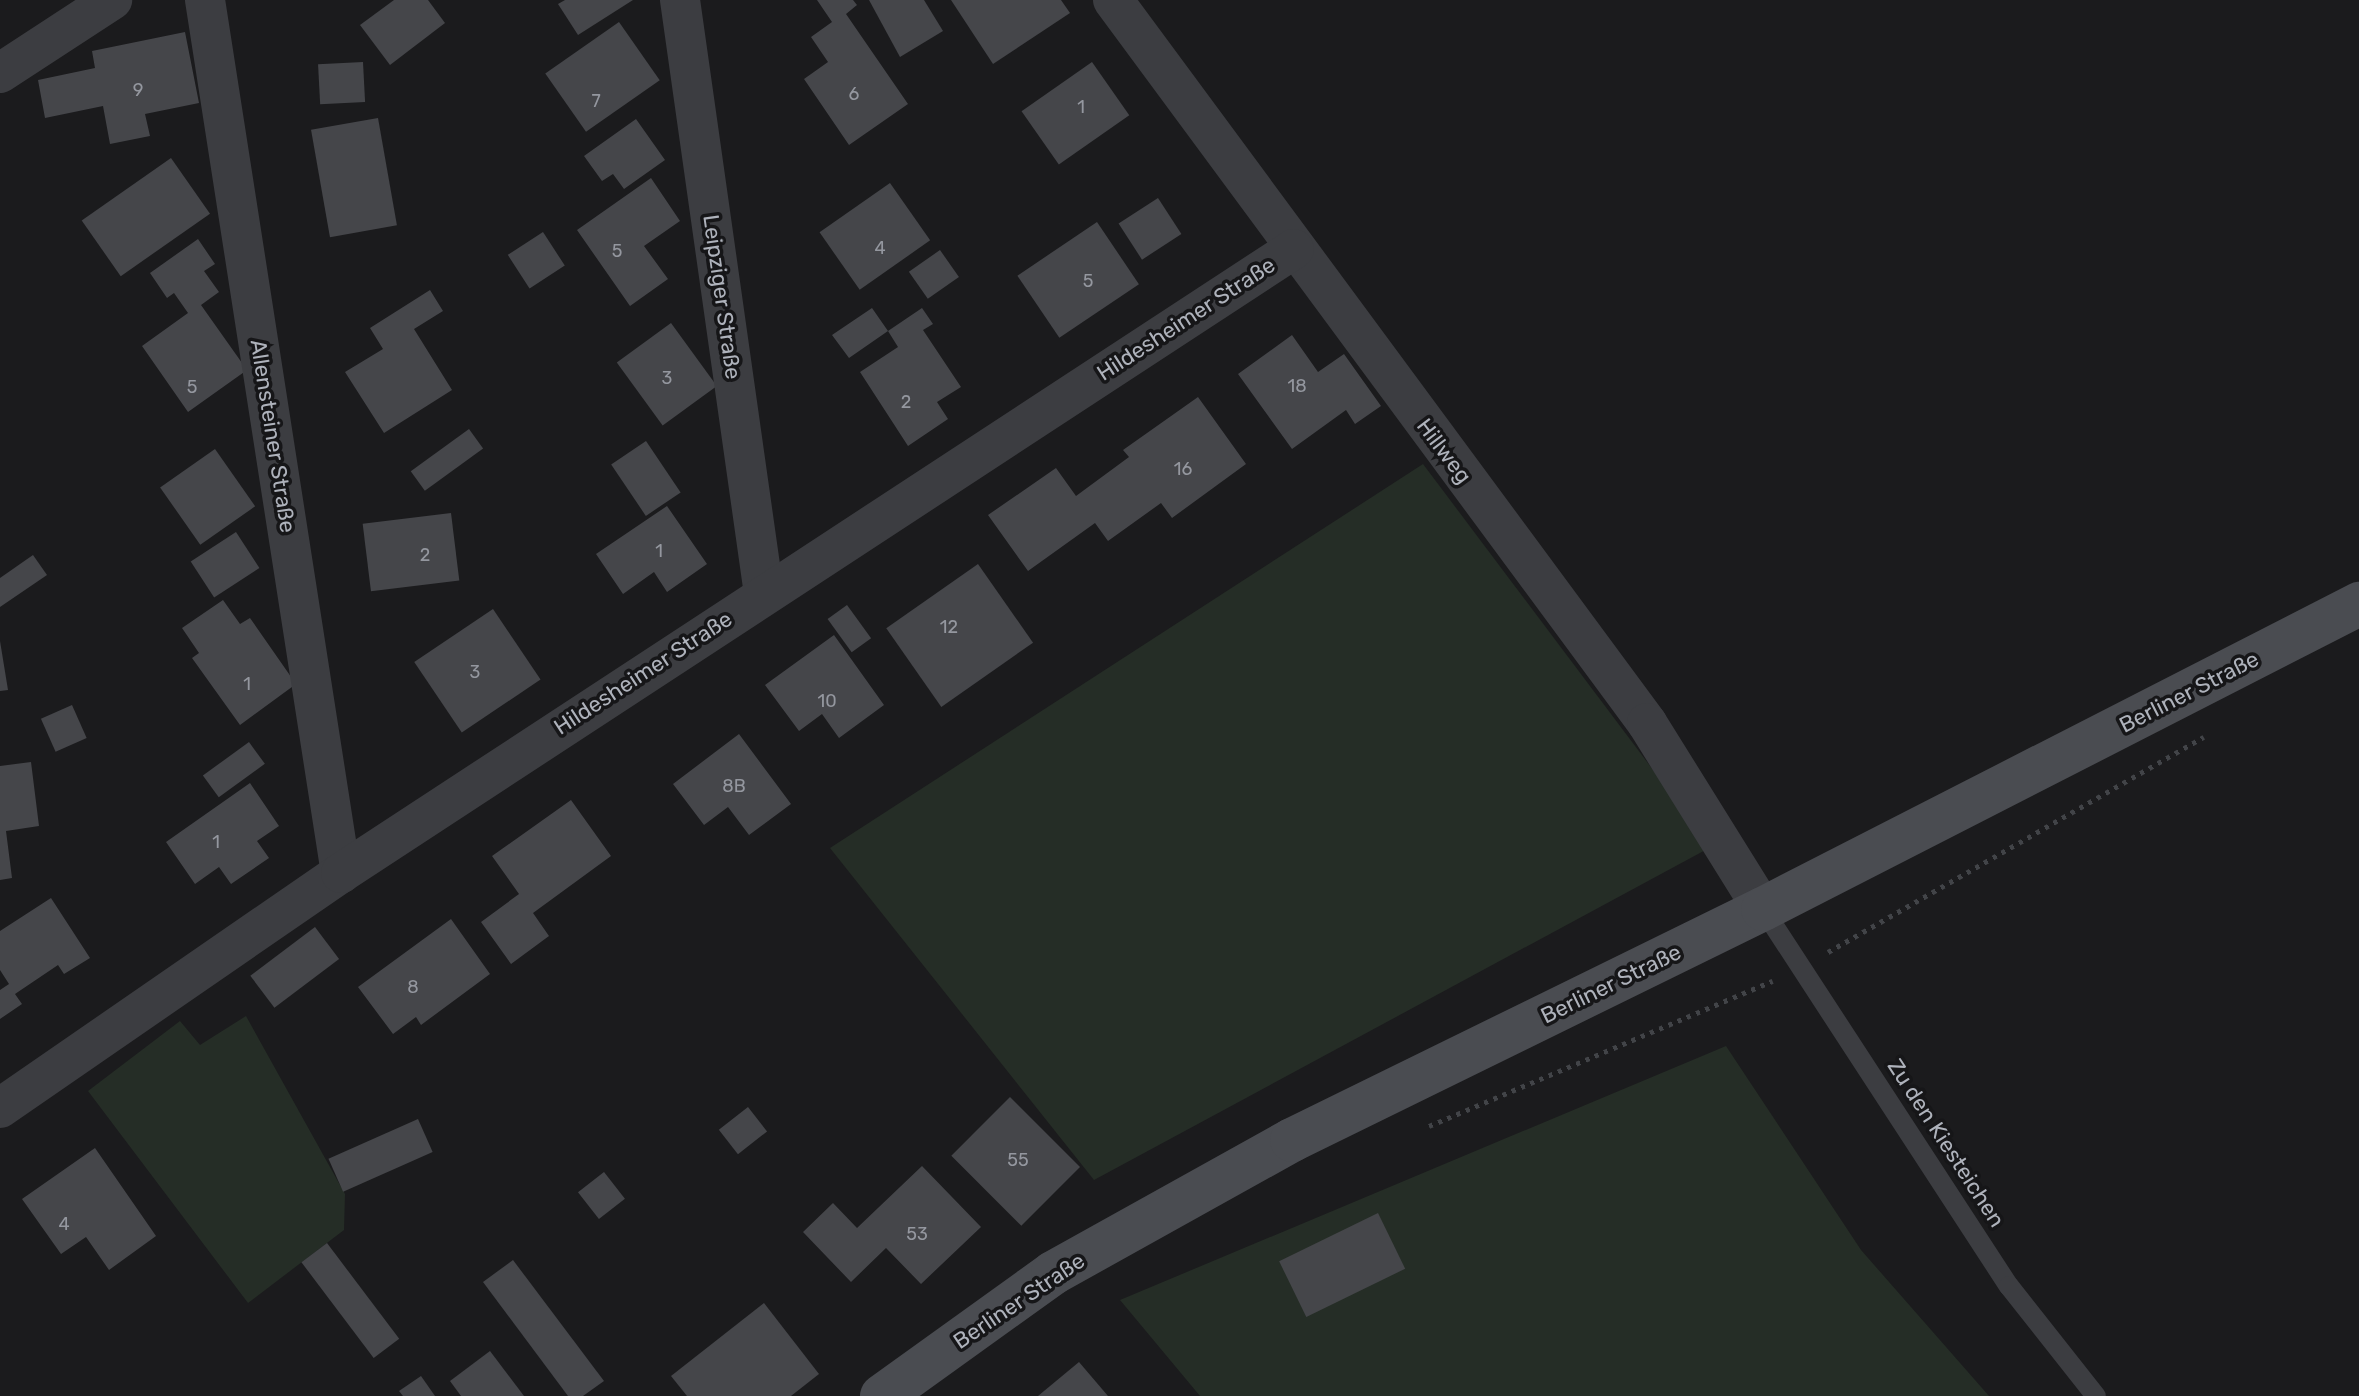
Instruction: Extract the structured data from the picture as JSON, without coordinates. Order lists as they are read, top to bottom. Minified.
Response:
{"streets":{"main road":["Berliner Straße"],"street":["Leipziger Straße","Hildesheimer Straße","Allensteiner Straße","Hillweg"],"lane":["Zu den Kiesteichen"]},"crossings":[["Leipziger Straße","Hildesheimer Straße"],["Hildesheimer Straße","Allensteiner Straße"],["Hildesheimer Straße","Hillweg"],["Hillweg","Berliner Straße"],["Hillweg","Zu den Kiesteichen"],["Berliner Straße","Zu den Kiesteichen"]],"house_numbers":["9","6","7","1","4","5","5","3","18","5","2","16","1","2","12","3","1","10","8B","1","8","55","4","53"]}
